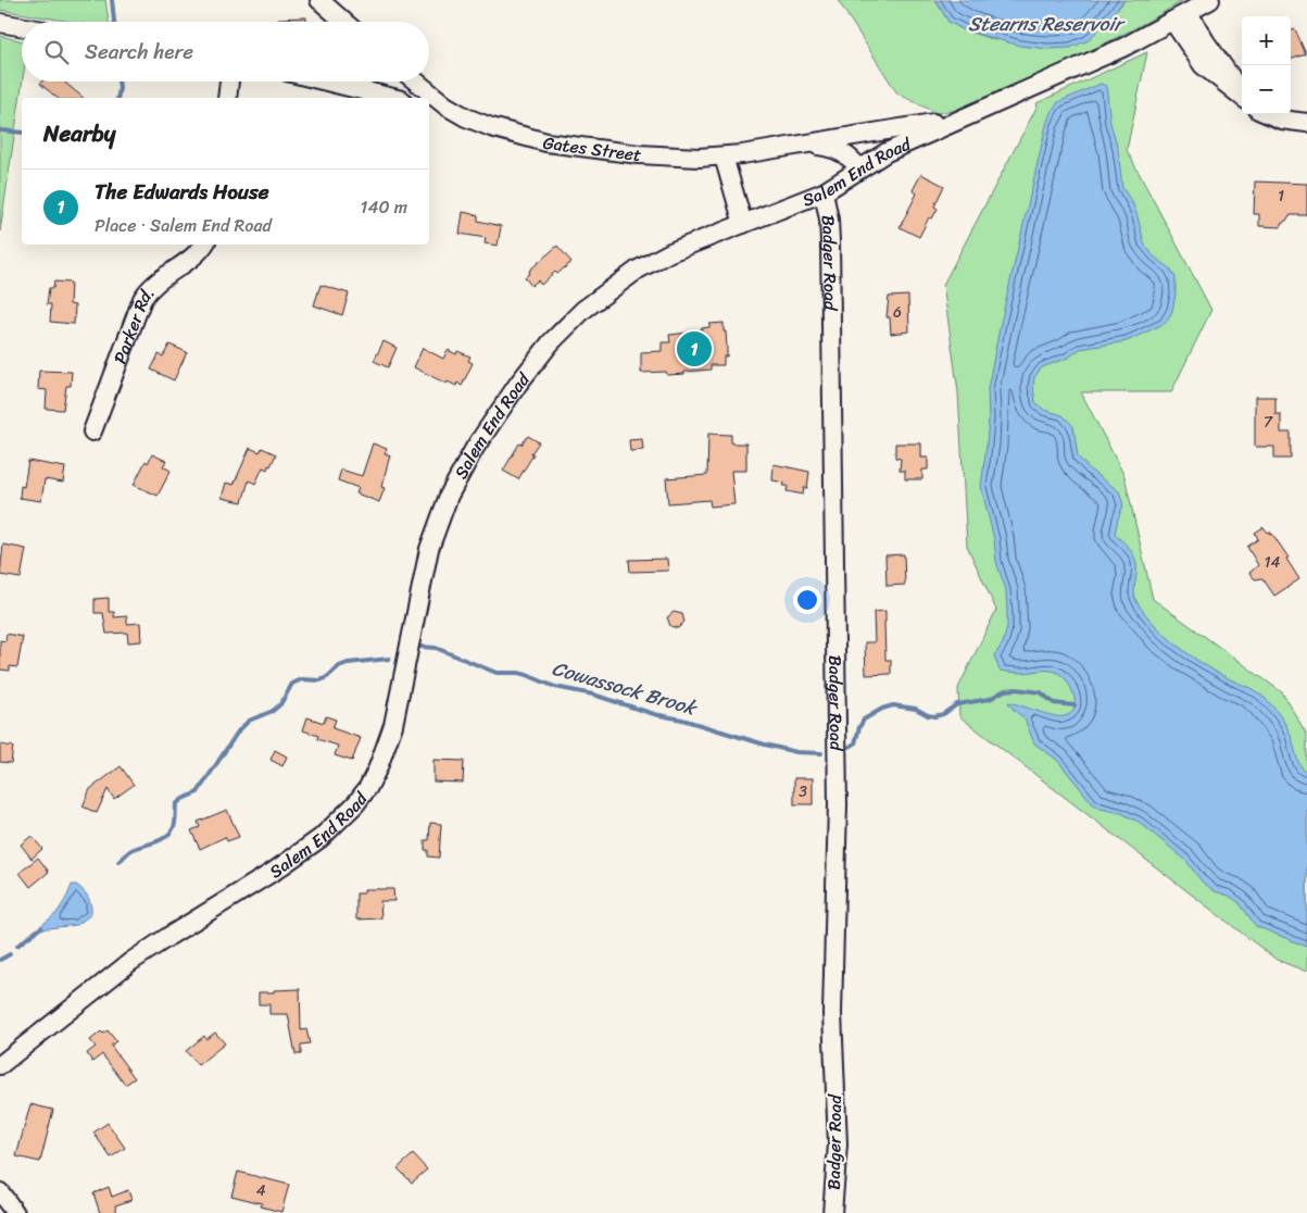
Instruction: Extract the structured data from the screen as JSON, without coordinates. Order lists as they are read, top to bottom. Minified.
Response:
{"streets":{"street":["Gates Street","Salem End Road","Badger Road","Parker Rd."]},"crossings":[["Gates Street","Salem End Road"],["Salem End Road","Badger Road"]],"water":["Stearns Reservoir","Cowassock Brook"],"house_numbers":["1","6","7","14","3","4"],"page":{"map_buttons":["+","−"],"search":"Search here","heading":"Nearby","list":[{"mark":"1","name":"The Edwards House","note":"Place · Salem End Road","value":"140 m"}],"pins":"1"}}
